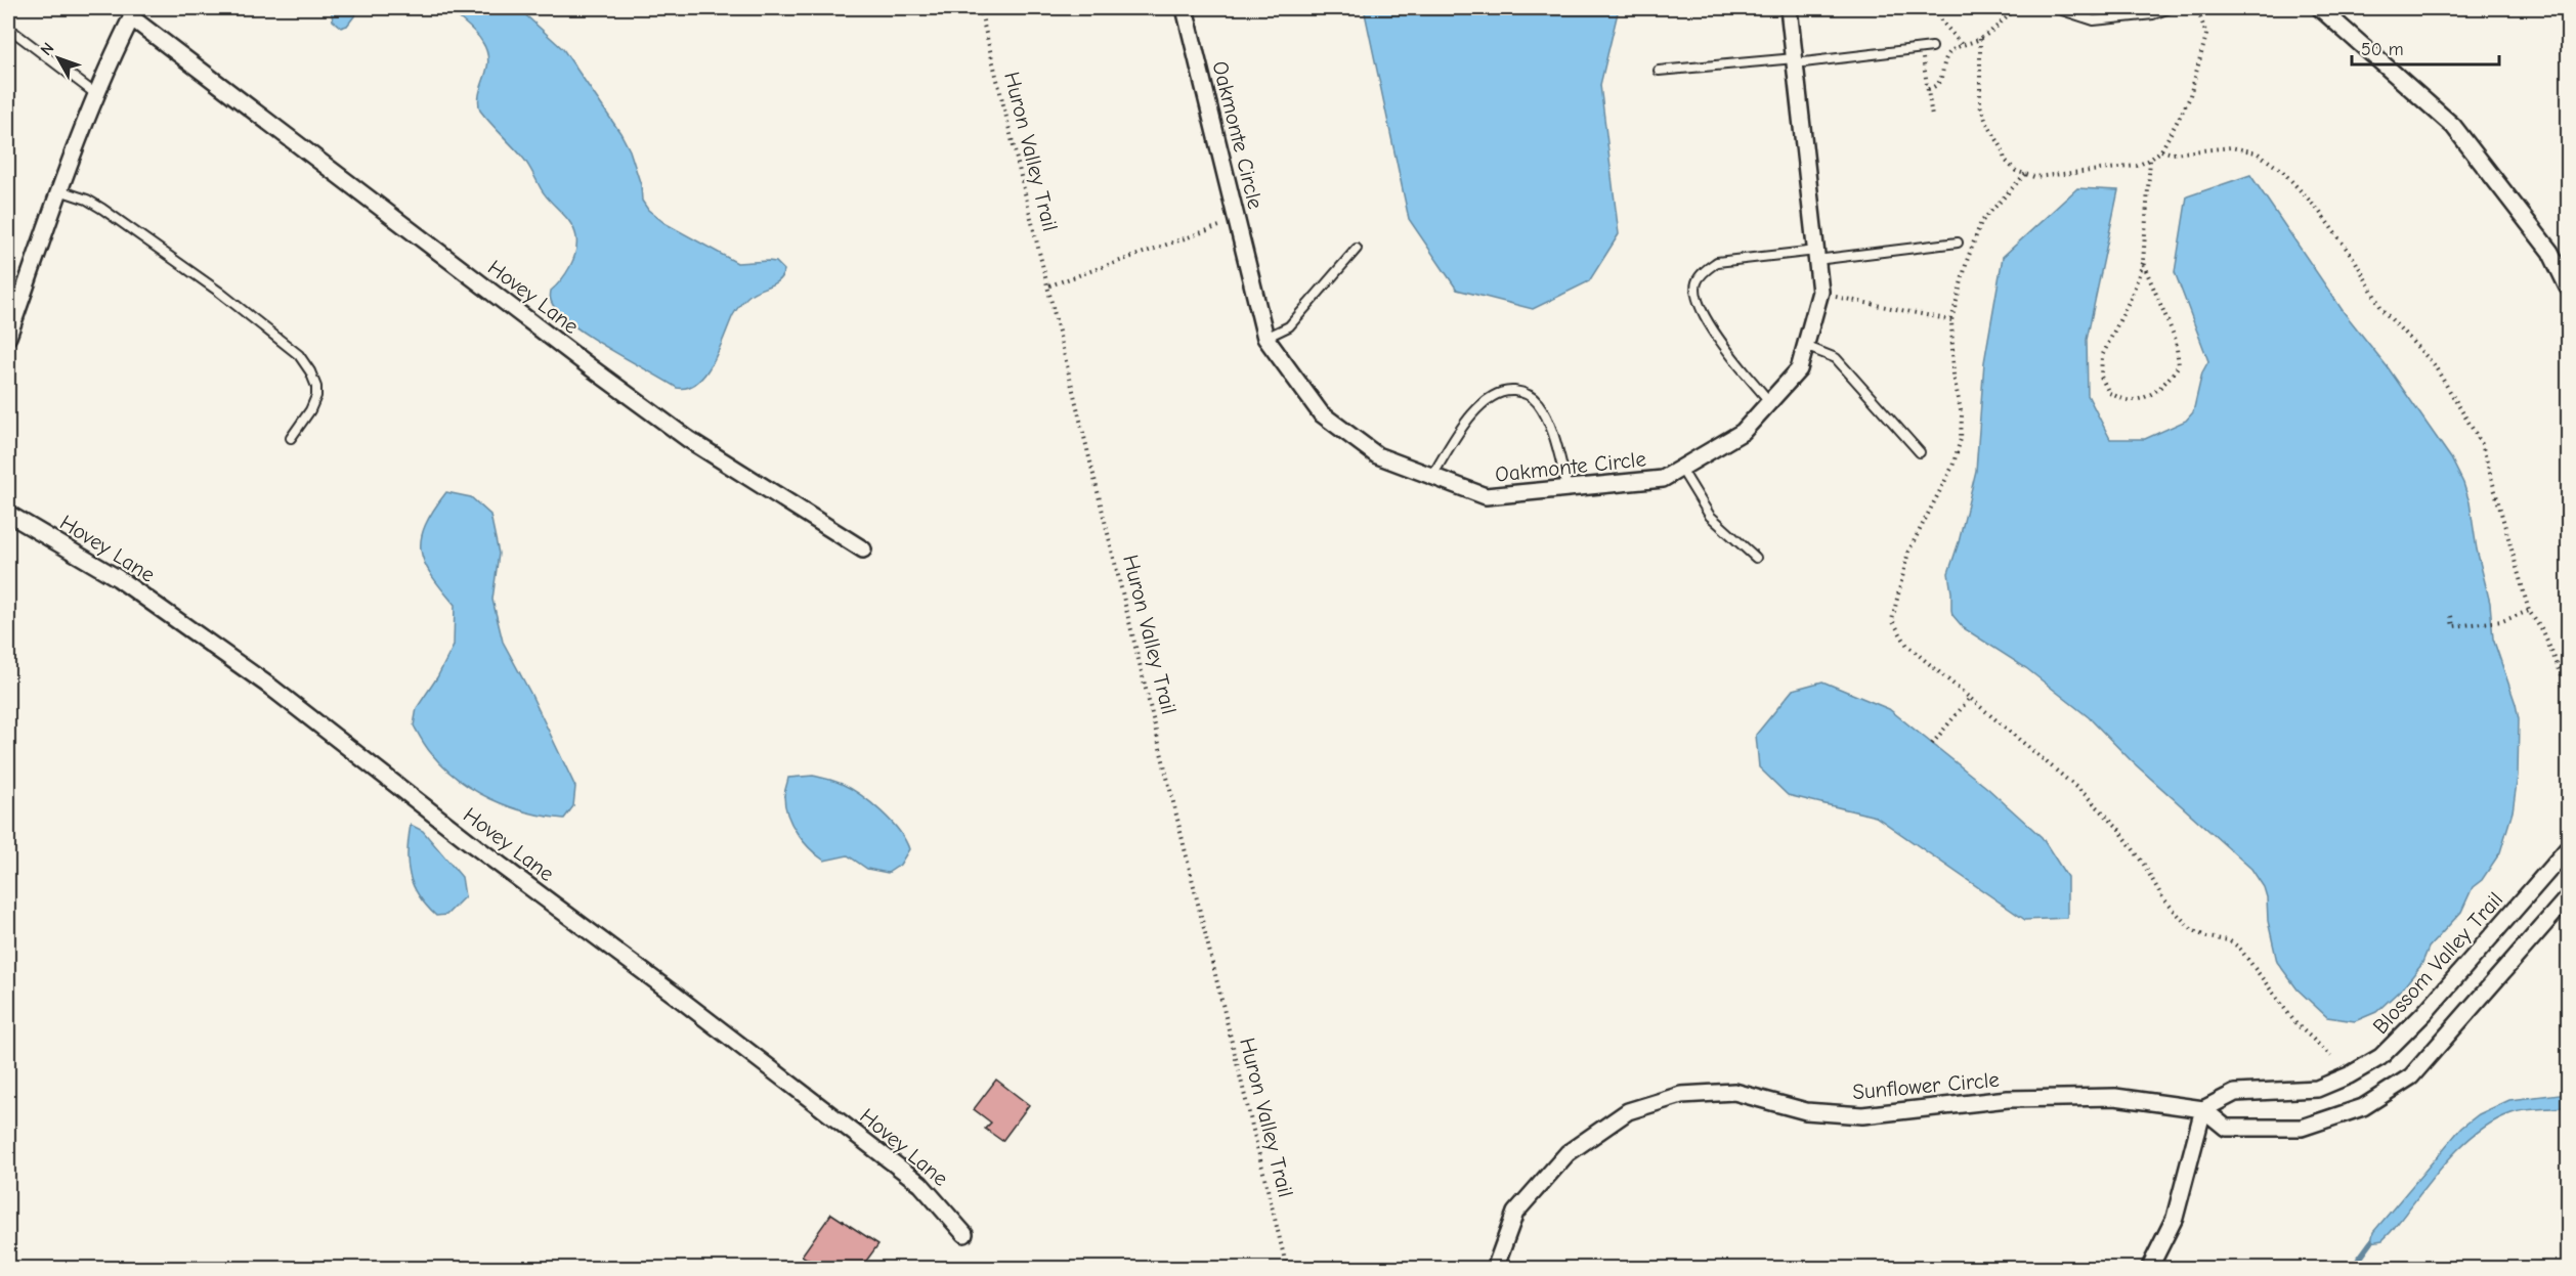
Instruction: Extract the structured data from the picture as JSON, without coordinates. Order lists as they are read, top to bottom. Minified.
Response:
{"streets":{"street":["Oakmonte Circle","Hovey Lane","Blossom Valley Trail","Sunflower Circle"],"path":["Huron Valley Trail"]},"crossings":[["Blossom Valley Trail","Sunflower Circle"]],"scale_bar":"50 m","north":"top left"}
